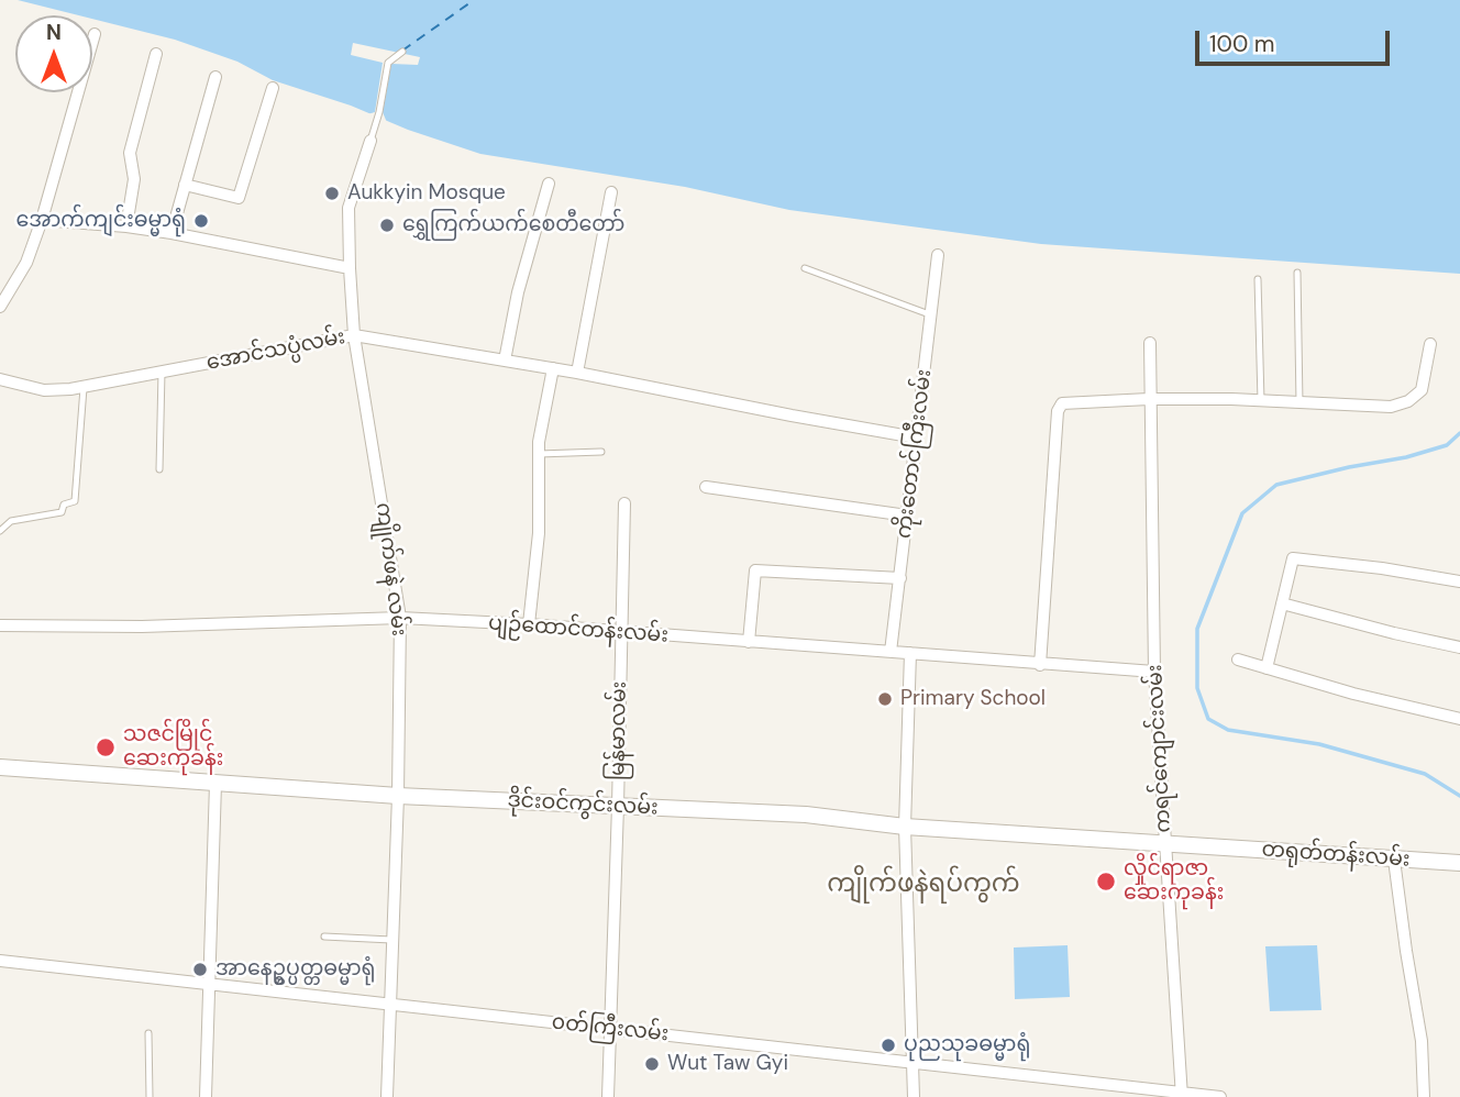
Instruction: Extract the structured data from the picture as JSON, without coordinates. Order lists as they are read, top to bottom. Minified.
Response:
{"streets":{"street":["အောင်သပ္ပံလမ်း","ကိုးတောင်ကြီးလမ်း","ကျိုက်ဖနဲ လမ်း","ပျဉ်ထောင်တန်းလမ်း","မြန်မာလမ်း","ကရင်ကျောင်းလမ်း","ဒိုင်းဝင်ကွင်းလမ်း","တရုတ်တန်းလမ်း","၀တ်ကြီးလမ်း"]},"crossings":[["အောင်သပ္ပံလမ်း","ကိုးတောင်ကြီးလမ်း"],["အောင်သပ္ပံလမ်း","ကျိုက်ဖနဲ လမ်း"],["ကိုးတောင်ကြီးလမ်း","ပျဉ်ထောင်တန်းလမ်း"],["ကျိုက်ဖနဲ လမ်း","ပျဉ်ထောင်တန်းလမ်း"],["ကျိုက်ဖနဲ လမ်း","ဒိုင်းဝင်ကွင်းလမ်း"],["ကျိုက်ဖနဲ လမ်း","၀တ်ကြီးလမ်း"],["ပျဉ်ထောင်တန်းလမ်း","မြန်မာလမ်း"],["ပျဉ်ထောင်တန်းလမ်း","ကရင်ကျောင်းလမ်း"],["မြန်မာလမ်း","ဒိုင်းဝင်ကွင်းလမ်း"],["မြန်မာလမ်း","၀တ်ကြီးလမ်း"],["ကရင်ကျောင်းလမ်း","ဒိုင်းဝင်ကွင်းလမ်း"],["ကရင်ကျောင်းလမ်း","တရုတ်တန်းလမ်း"],["ကရင်ကျောင်းလမ်း","၀တ်ကြီးလမ်း"],["ဒိုင်းဝင်ကွင်းလမ်း","တရုတ်တန်းလမ်း"]],"districts":["ကျိုက်ဖနဲရပ်ကွက်"],"places":["Aukkyin Mosque","အောက်ကျင်းဓမ္မာရုံ","ရွှေကြက်ယက်စေတီတော်","Primary School","သဇင်မြိုင် ဆေးကုခန်း","လှိုင်ရာဇာ ဆေးကုခန်း","အာနေဥ္စပ္ပတ္တဓမ္မာရုံ","ပုညသုခဓမ္မာရုံ","Wut Taw Gyi"],"scale_bar":"100 m","north":"top"}
